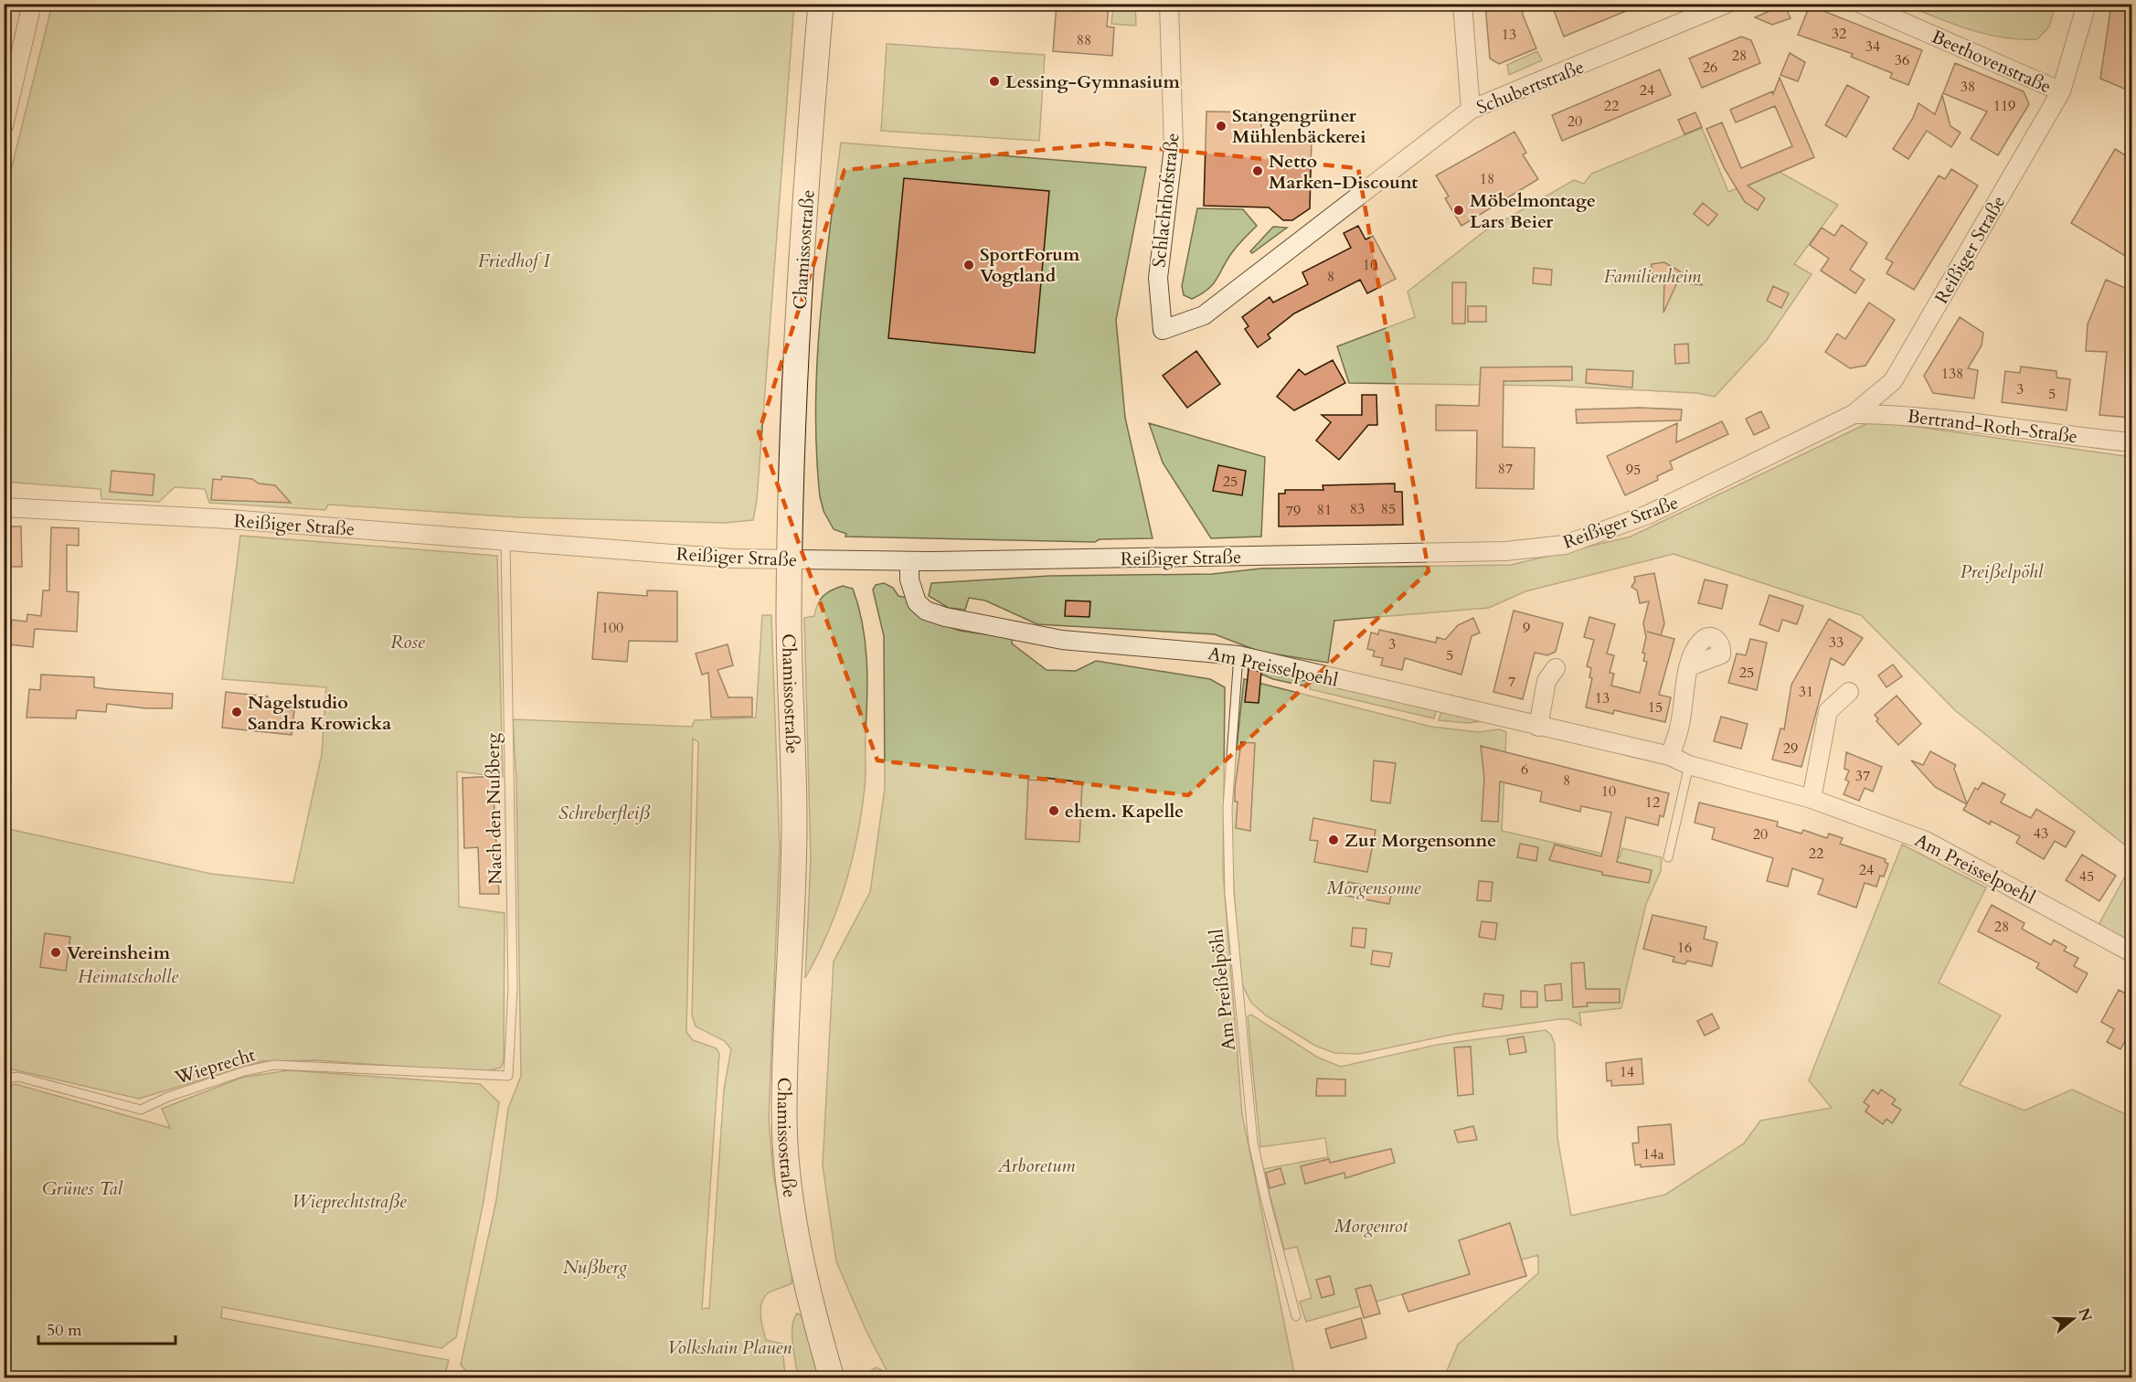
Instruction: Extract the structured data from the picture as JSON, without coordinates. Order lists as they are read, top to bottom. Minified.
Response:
{"streets":{"street":["Beethovenstraße","Schubertstraße","Schlachthofstraße","Chamissostraße","Reißiger Straße","Bertrand-Roth-Straße","Am Preisselpoehl"],"lane":["Nach den Nußberg","Am Preißelpöhl","Wieprecht"]},"crossings":[["Beethovenstraße","Reißiger Straße"],["Schubertstraße","Schlachthofstraße"],["Chamissostraße","Reißiger Straße"],["Reißiger Straße","Bertrand-Roth-Straße"],["Reißiger Straße","Am Preisselpoehl"],["Reißiger Straße","Nach den Nußberg"],["Am Preisselpoehl","Am Preißelpöhl"],["Nach den Nußberg","Wieprecht"]],"parks":["Friedhof I","Familienheim","Preißelpöhl","Rose","Schreberfleiß","Morgensonne","Heimatscholle","Arboretum","Grünes Tal","Wieprechtstraße","Morgenrot","Nußberg","Volkshain Plauen"],"places":["Lessing-Gymnasium","Stangengrüner Mühlenbäckerei","Netto Marken-Discount","Möbelmontage Lars Beier","SportForum Vogtland","Nagelstudio Sandra Krowicka","ehem. Kapelle","Zur Morgensonne","Vereinsheim"],"house_numbers":["32","13","88","34","28","36","26","38","24","22","119","20","18","10","8","138","3","5","87","95","25","83","85","81","79","100","9","33","3","5","25","7","31","13","15","29","6","37","8","10","12","43","20","22","24","45","28","16","14","14a"],"scale_bar":"50 m","north":"right"}
